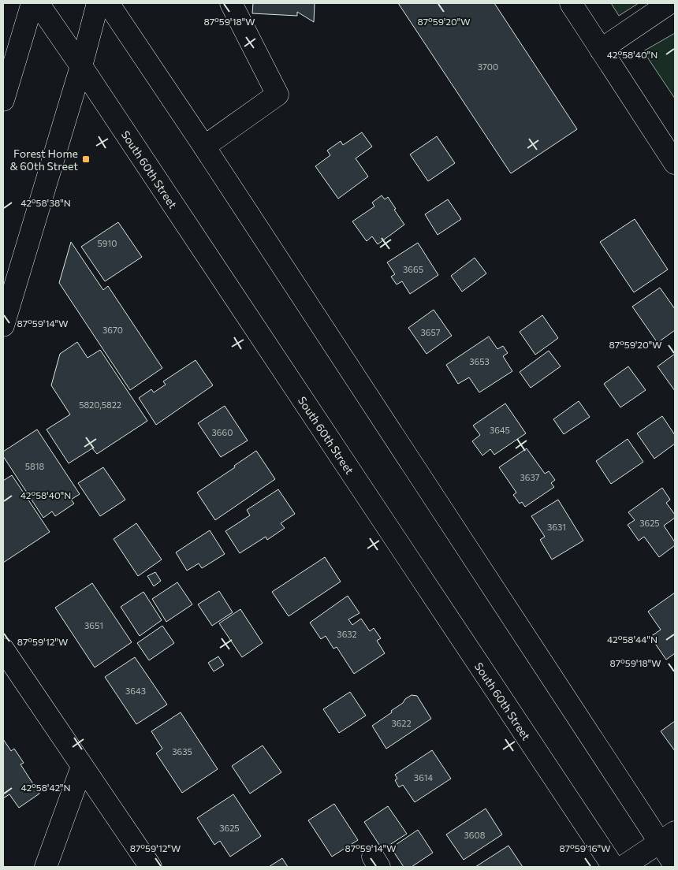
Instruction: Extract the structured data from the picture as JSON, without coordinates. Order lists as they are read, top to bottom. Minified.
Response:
{"streets":{"main road":["South 60th Street"]},"places":{"transit":["Forest Home & 60th Street"]},"house_numbers":["3700","5910","3665","3670","3657","3653","5820,5822","3645","3660","5818","3637","3625","3631","3651","3632","3643","3622","3635","3614","3625","3608"],"coordinates":["87°59'18\"W","87°59'20\"W","42°58'40\"N","42°58'38\"N","87°59'14\"W","42°58'44\"N","87°59'12\"W","42°58'42\"N","87°59'16\"W"]}
